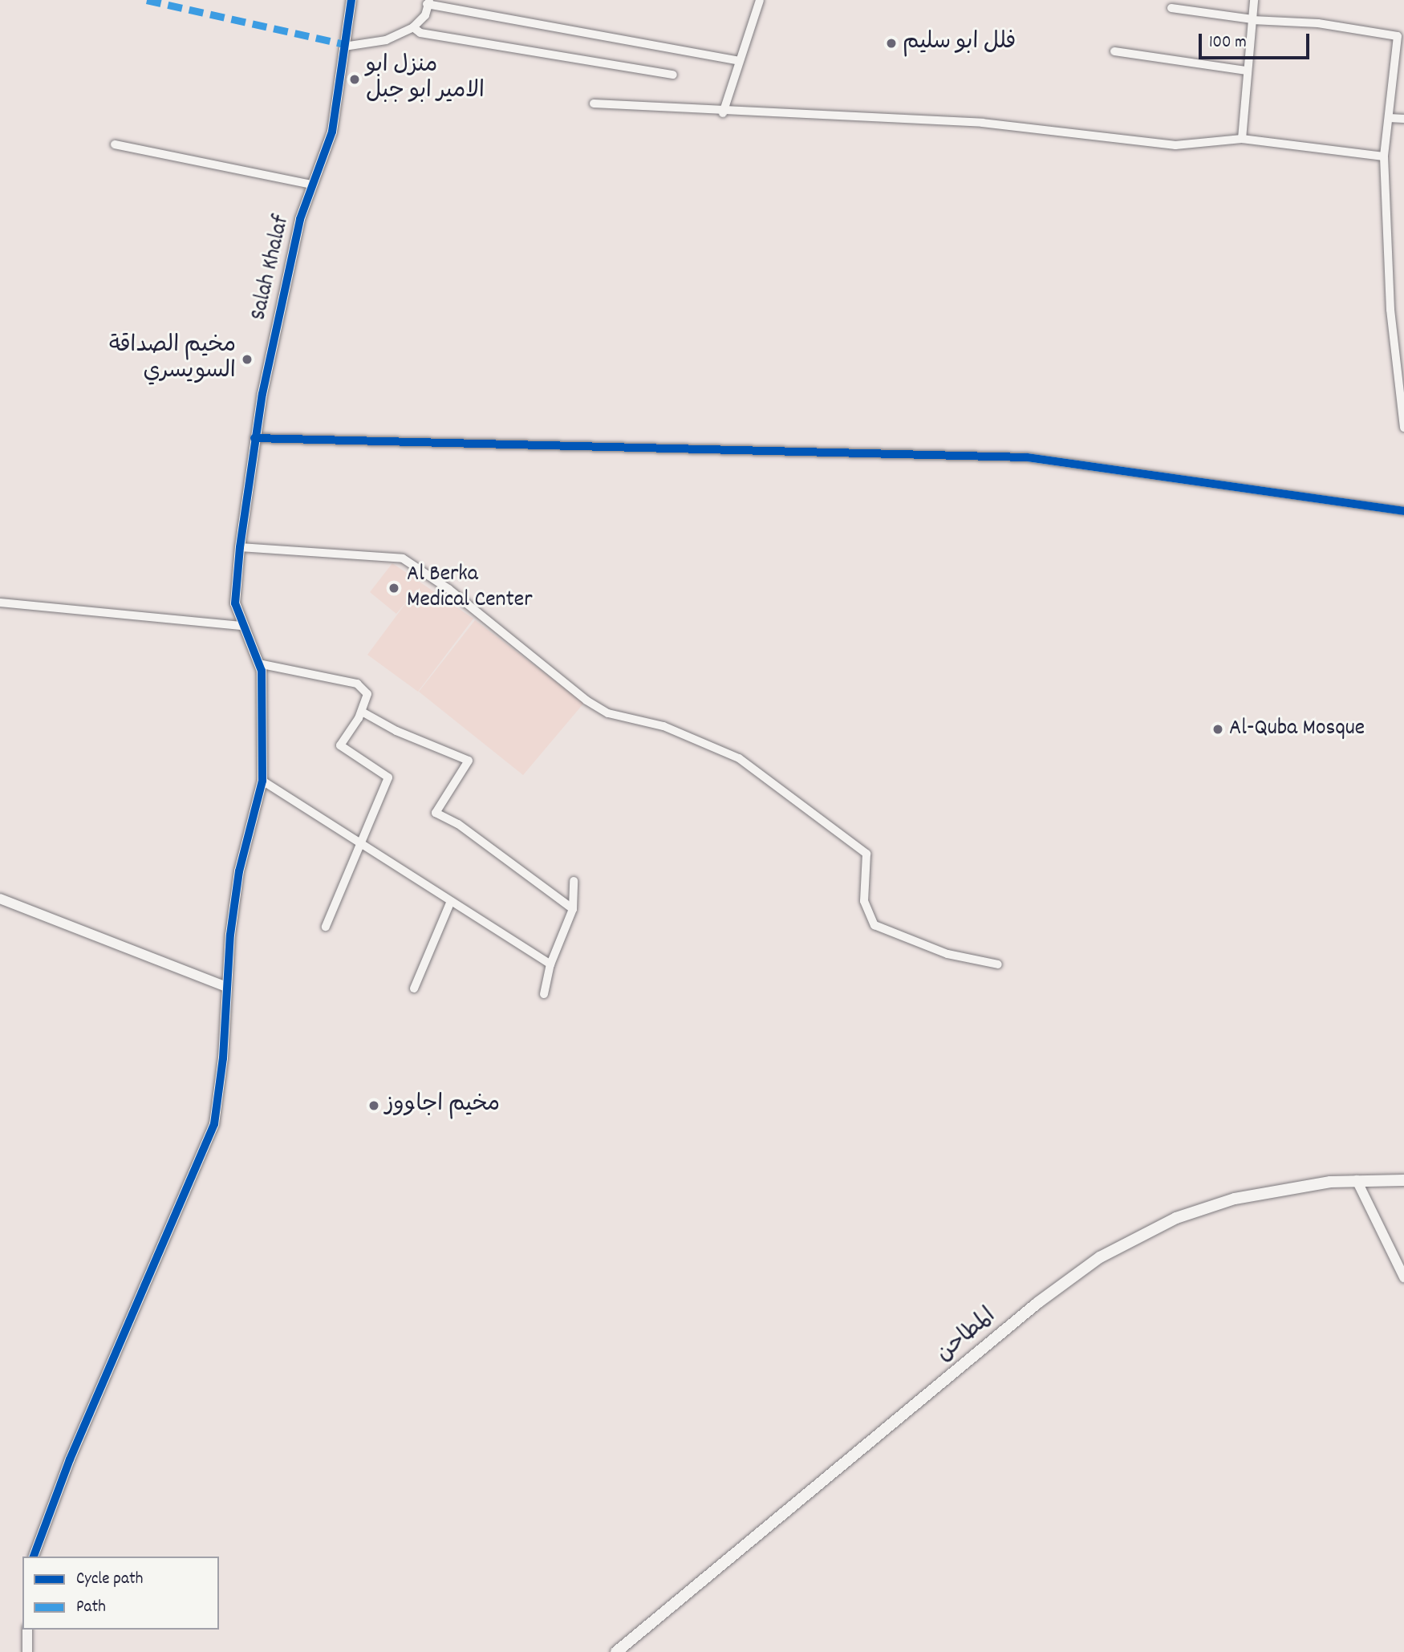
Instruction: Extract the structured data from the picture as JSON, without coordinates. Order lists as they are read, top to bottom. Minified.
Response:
{"streets":{"main road":["المطاحن"],"street":["Salah Khalaf"]},"places":["فلل ابو سليم","منزل ابو الامير ابو جبل","مخيم الصداقة السويسري","Al Berka Medical Center","Al-Quba Mosque","مخيم اجاووز"],"legend":["Cycle path","Path"],"scale_bar":"100 m"}
